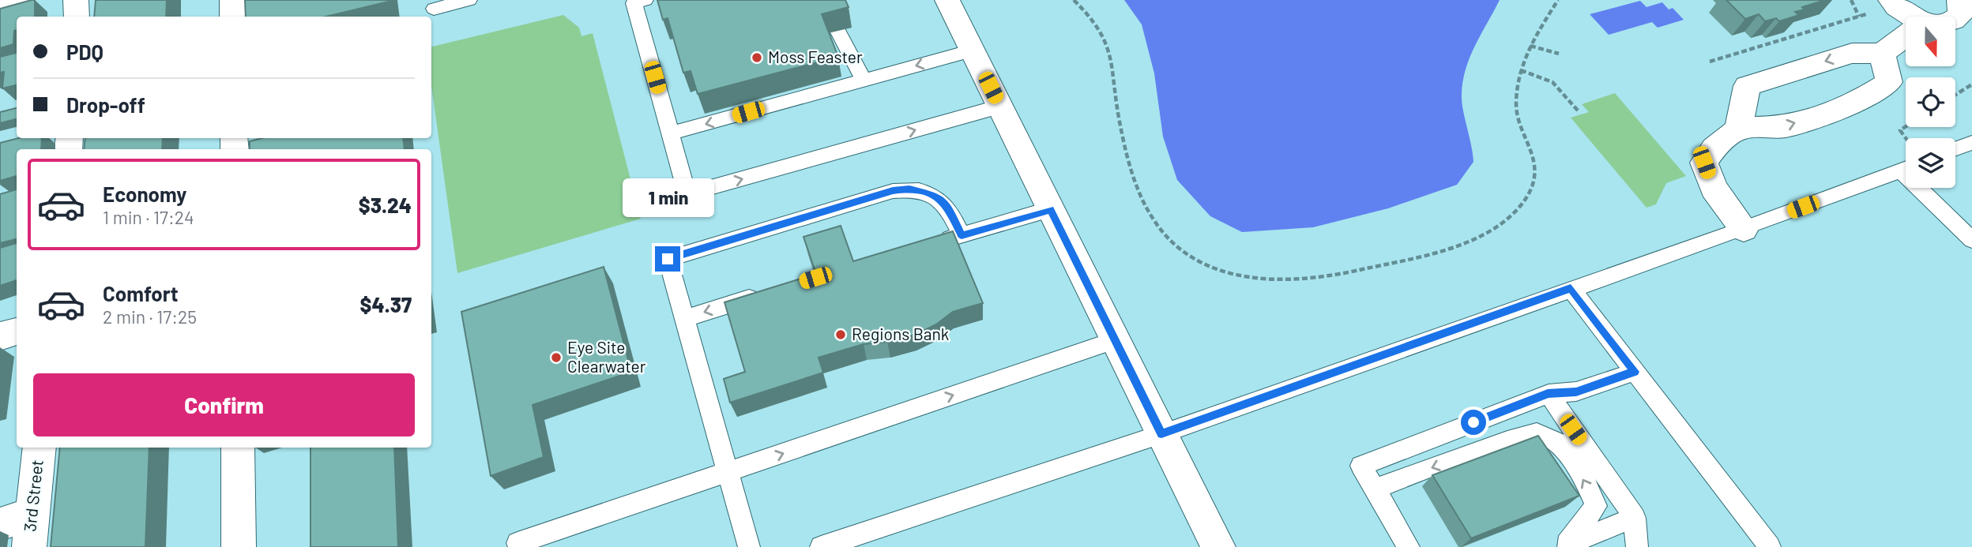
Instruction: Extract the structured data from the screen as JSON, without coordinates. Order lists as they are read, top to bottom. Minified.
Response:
{"streets":{"street":["3rd Street"]},"places":["Moss Feaster","Regions Bank","Eye Site Clearwater"],"north":"bottom","page":{"banner":["PDQ","Drop-off"],"list":[{"name":"Economy","note":"1 min · 17:24","value":"$3.24"},{"name":"Comfort","note":"2 min · 17:25","value":"$4.37"}],"bubble":"1 min","buttons":"Confirm"}}
